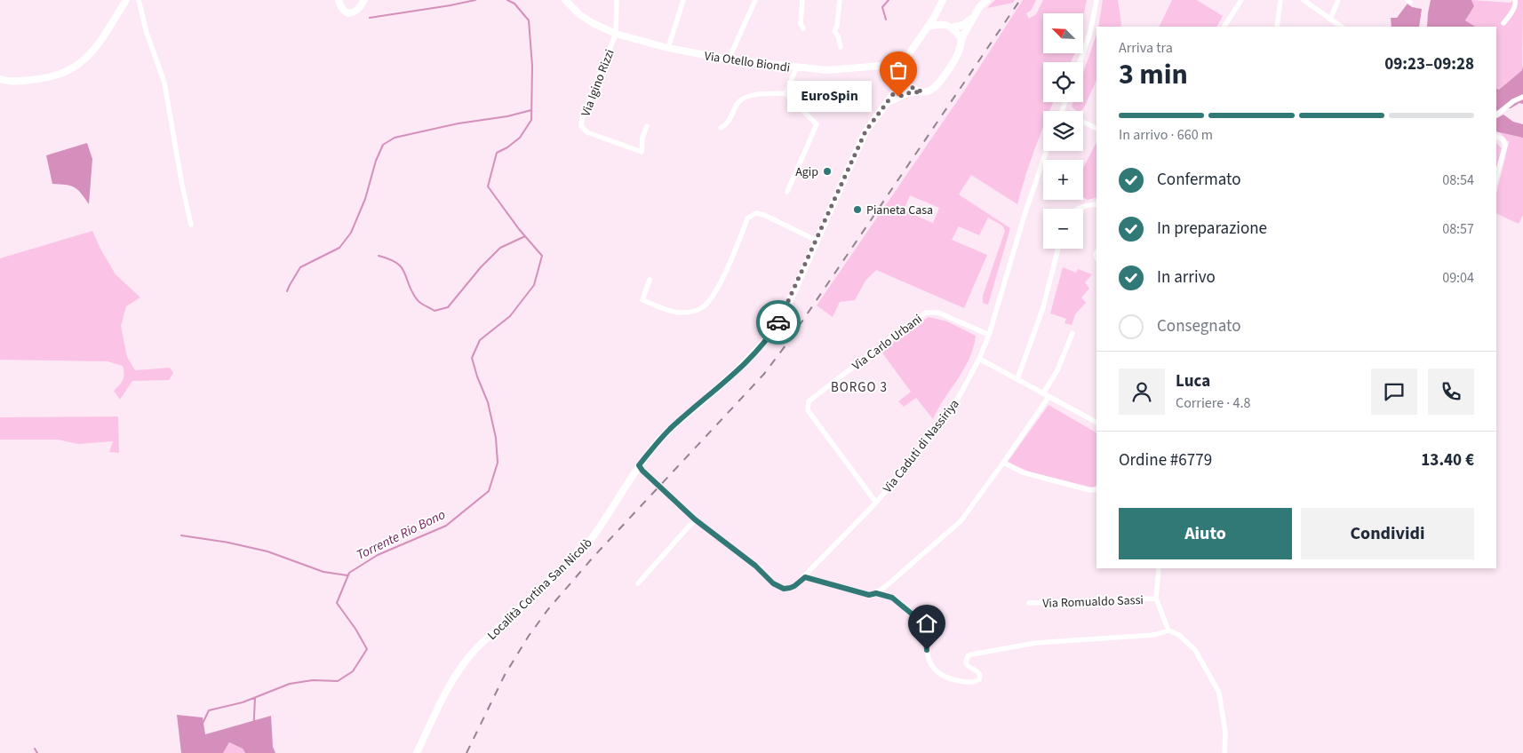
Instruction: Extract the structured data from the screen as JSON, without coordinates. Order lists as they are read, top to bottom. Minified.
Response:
{"streets":{"main road":["Via Otello Biondi","Località Cortina San Nicolò"],"street":["Via Igino Rizzi","Via Carlo Urbani","Via Caduti di Nassiriya","Via Romualdo Sassi"]},"crossings":[["Via Otello Biondi","Via Igino Rizzi"],["Via Otello Biondi","Località Cortina San Nicolò"],["Via Carlo Urbani","Via Caduti di Nassiriya"],["Via Caduti di Nassiriya","Località Cortina San Nicolò"]],"districts":["BORGO 3"],"water":["Torrente Rio Bono"],"places":["EuroSpin","Agip","Pianeta Casa"],"north":"top left","page":{"map_buttons":["+","−"],"heading":["3 min","Arriva tra","09:23–09:28"],"panel":["Luca","Corriere · 4.8","Ordine #6779","13.40 €"],"bubble":"EuroSpin","bar":"In arrivo · 660 m","list":[["Confermato","08:54"],["In preparazione","08:57"],["In arrivo","09:04"],"Consegnato"],"buttons":["Aiuto","Condividi"]}}
